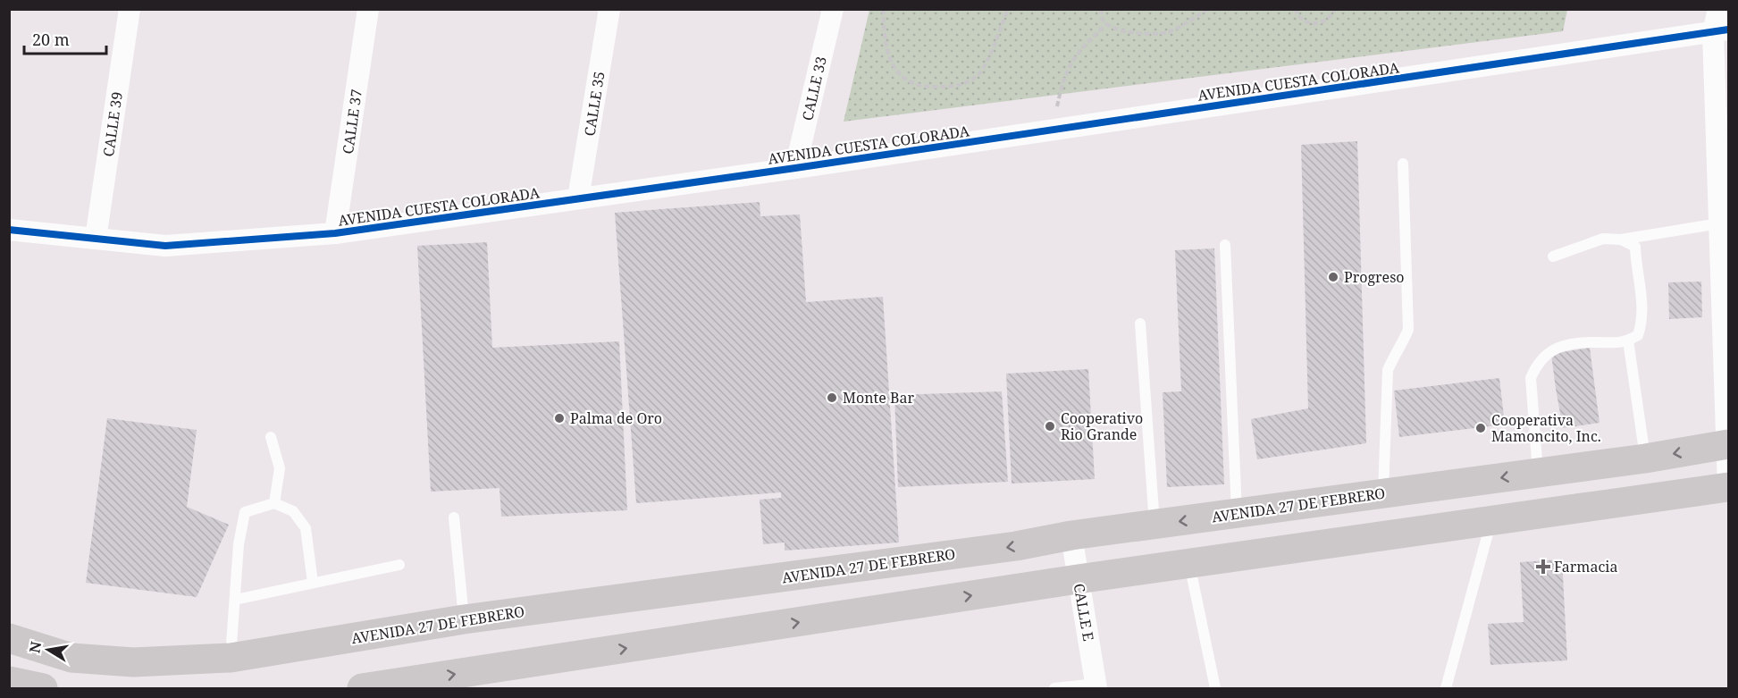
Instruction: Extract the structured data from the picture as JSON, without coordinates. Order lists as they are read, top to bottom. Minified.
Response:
{"streets":{"main road":["AVENIDA 27 DE FEBRERO"],"street":["AVENIDA CUESTA COLORADA","CALLE 33","CALLE 35","CALLE 37","CALLE 39","CALLE E"]},"crossings":[["AVENIDA CUESTA COLORADA","CALLE 33"],["AVENIDA CUESTA COLORADA","CALLE 35"],["AVENIDA CUESTA COLORADA","CALLE 37"],["AVENIDA CUESTA COLORADA","CALLE 39"],["AVENIDA 27 DE FEBRERO","CALLE E"]],"places":{"other":["Progreso","Monte Bar","Palma de Oro","Cooperativo Rio Grande","Cooperativa Mamoncito, Inc."],"health":["Farmacia"]},"scale_bar":"20 m","north":"left"}
